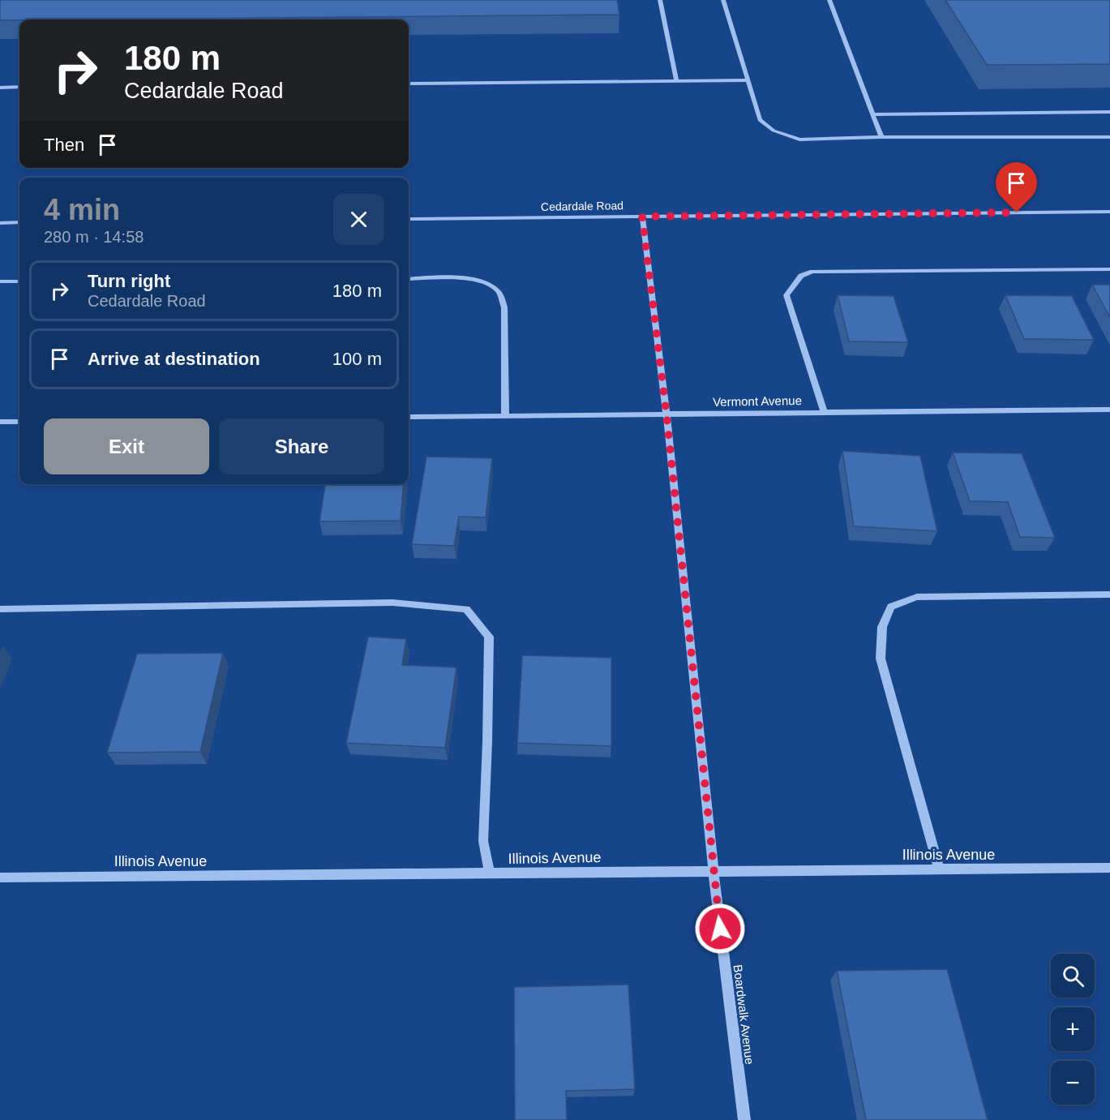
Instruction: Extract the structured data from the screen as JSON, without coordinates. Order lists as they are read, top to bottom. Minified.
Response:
{"streets":{"street":["Cedardale Road","Vermont Avenue","Illinois Avenue","Boardwalk Avenue"]},"crossings":[["Cedardale Road","Boardwalk Avenue"],["Vermont Avenue","Boardwalk Avenue"],["Illinois Avenue","Boardwalk Avenue"]],"page":{"turn":["180 m","Cedardale Road"],"then":"Then","heading":["4 min","280 m · 14:58"],"list":[{"name":"Turn right","note":"Cedardale Road","value":"180 m"},{"name":"Arrive at destination","value":"100 m"}],"buttons":["Exit","Share"],"map_buttons":["+","−"]}}
